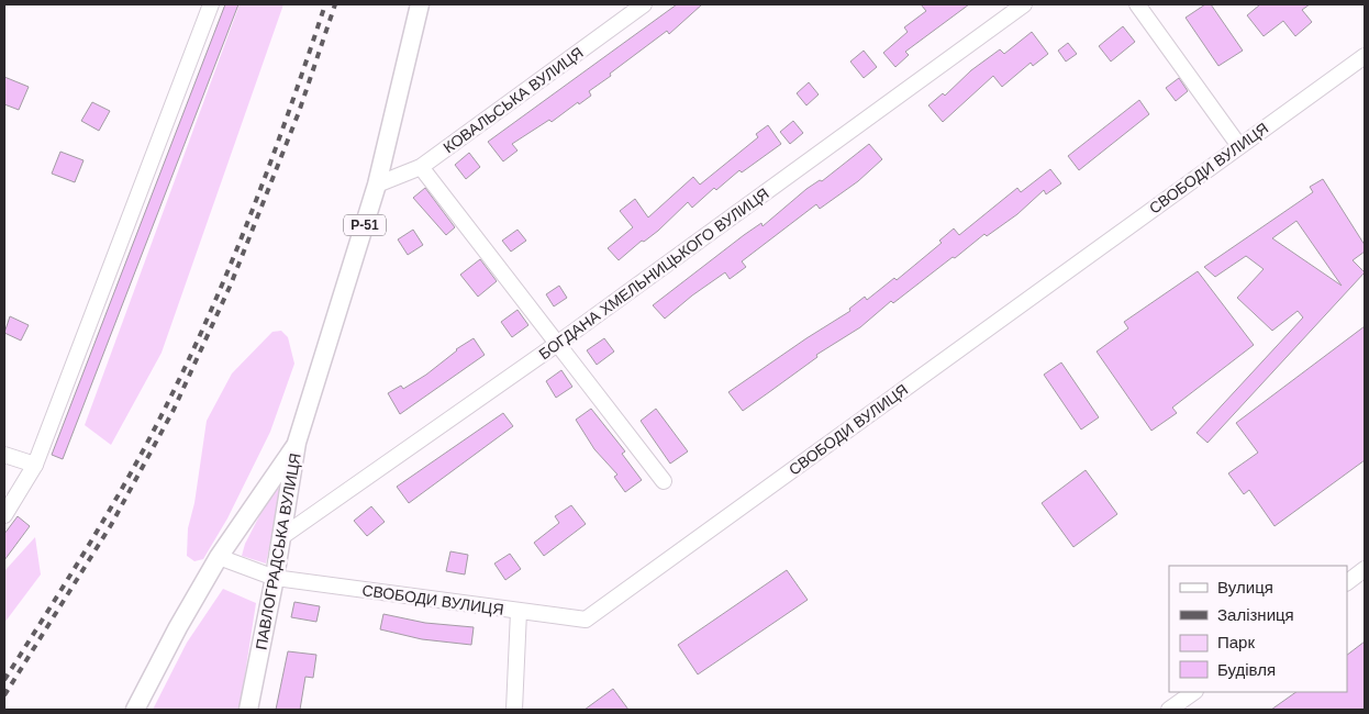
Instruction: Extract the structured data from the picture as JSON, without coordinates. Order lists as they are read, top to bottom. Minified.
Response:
{"streets":{"main road":["Р-51","ПАВЛОГРАДСЬКА ВУЛИЦЯ"],"street":["КОВАЛЬСЬКА ВУЛИЦЯ","СВОБОДИ ВУЛИЦЯ","БОГДАНА ХМЕЛЬНИЦЬКОГО ВУЛИЦЯ"]},"crossings":[["КОВАЛЬСЬКА ВУЛИЦЯ","Р-51"],["СВОБОДИ ВУЛИЦЯ","ПАВЛОГРАДСЬКА ВУЛИЦЯ"],["Р-51","ПАВЛОГРАДСЬКА ВУЛИЦЯ"],["БОГДАНА ХМЕЛЬНИЦЬКОГО ВУЛИЦЯ","ПАВЛОГРАДСЬКА ВУЛИЦЯ"]],"legend":["Вулиця","Залізниця","Парк","Будівля"]}
